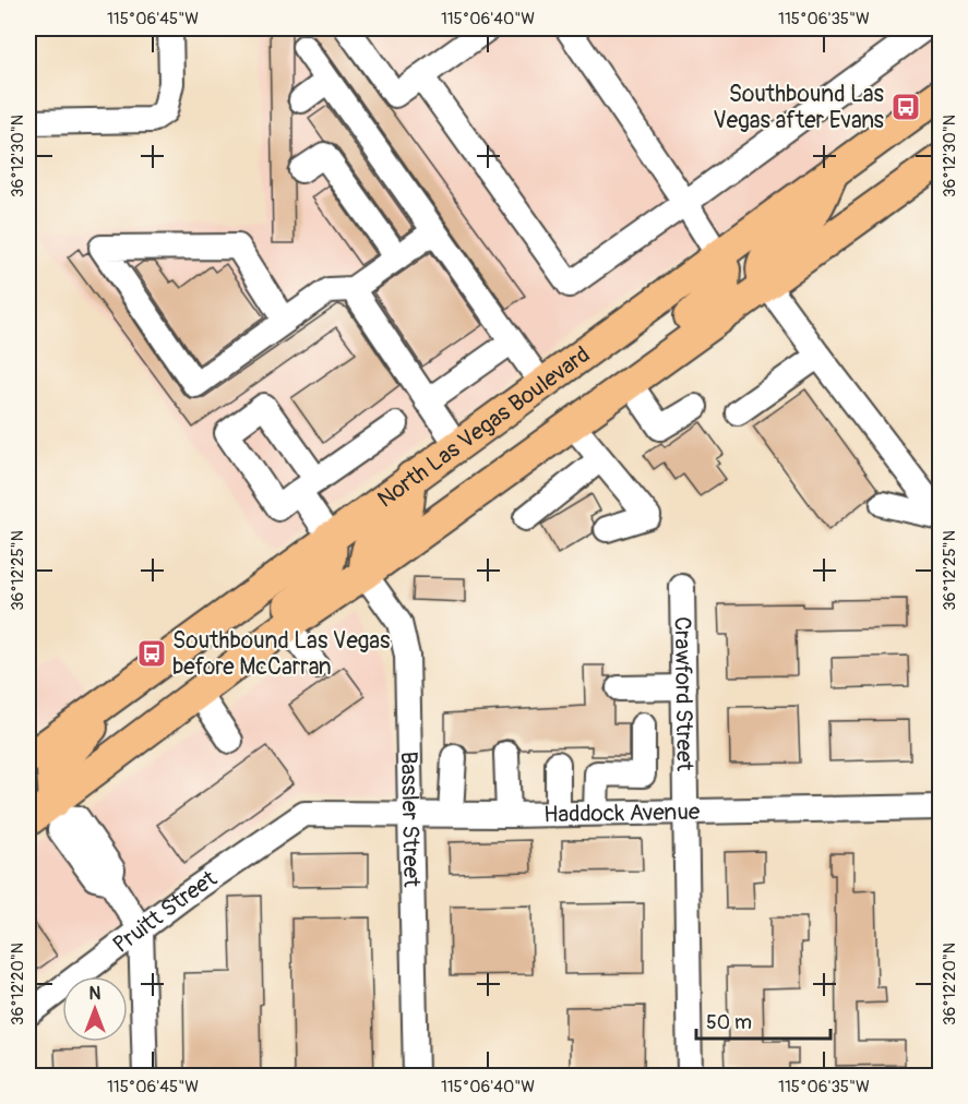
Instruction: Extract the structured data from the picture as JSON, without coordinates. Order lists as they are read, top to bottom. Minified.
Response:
{"streets":{"main road":["North Las Vegas Boulevard"],"street":["Crawford Street","Haddock Avenue","Bassler Street","Pruitt Street"]},"crossings":[["Crawford Street","Haddock Avenue"],["Haddock Avenue","Bassler Street"],["Haddock Avenue","Pruitt Street"]],"places":{"bus stop":["Southbound Las Vegas after Evans","Southbound Las Vegas before McCarran"]},"scale_bar":"50 m","north":"top","coordinates":["115°06'45\"W","115°06'40\"W","115°06'35\"W","36°12'30\"N","36°12'25\"N","36°12'20\"N"]}
